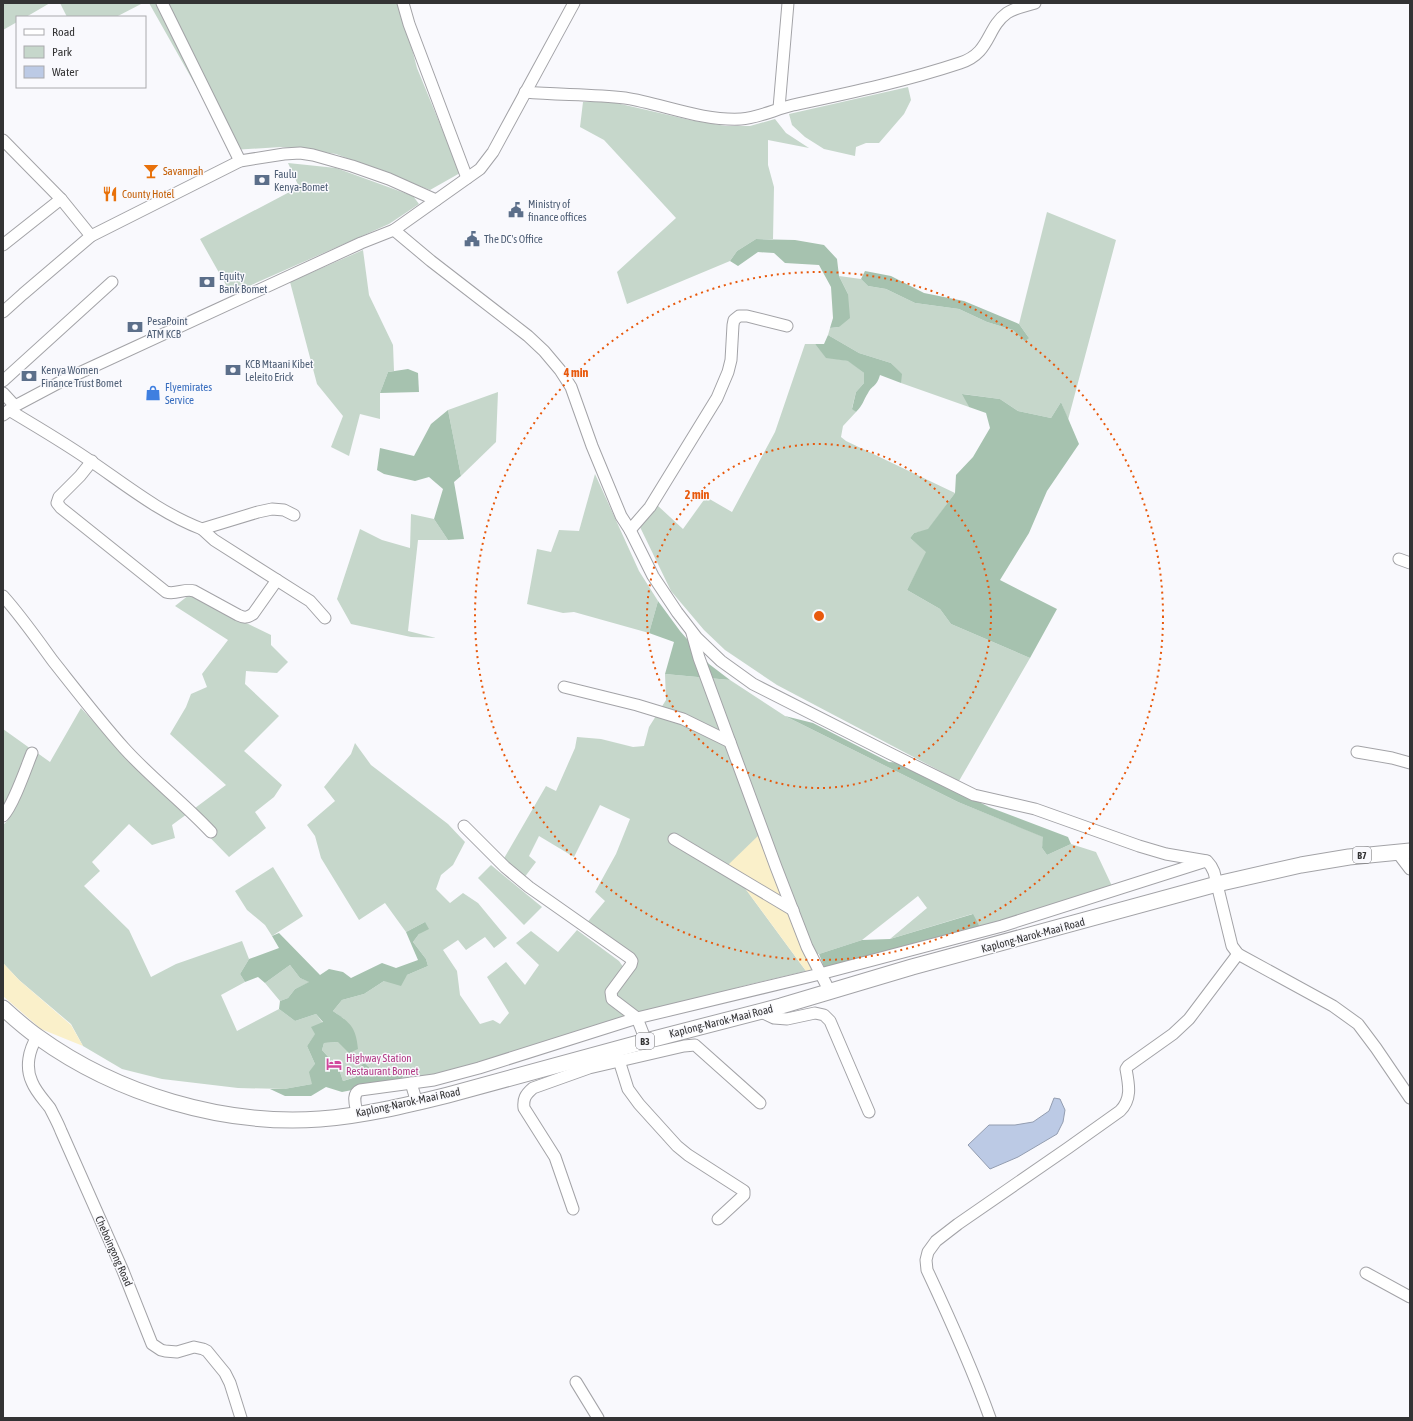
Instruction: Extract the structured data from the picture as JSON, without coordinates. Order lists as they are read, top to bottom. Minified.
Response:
{"streets":{"highway":["B7","Kaplong-Narok-Maai Road","B3"],"street":["Cheboingong Road"]},"crossings":[["Kaplong-Narok-Maai Road","Cheboingong Road"]],"places":{"bar":["Savannah"],"bank":["Faulu Kenya-Bomet","Equity Bank Bomet","PesaPoint ATM KCB","KCB Mtaani Kibet Leleito Erick","Kenya Women Finance Trust Bomet"],"restaurant":["County Hotel"],"public building":["Ministry of finance offices","The DC's Office"],"shop":["Flyemirates Service"],"hotel":["Highway Station Restaurant Bomet"]},"legend":["Road","Park","Water"],"rings":["4 min","2 min"]}
